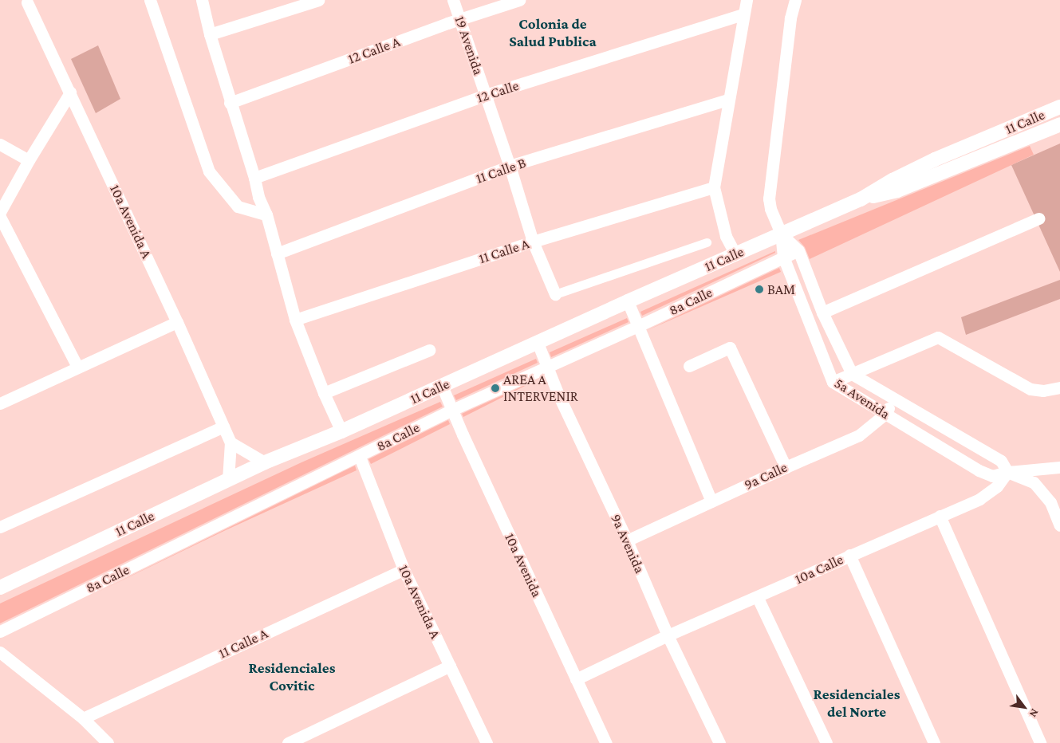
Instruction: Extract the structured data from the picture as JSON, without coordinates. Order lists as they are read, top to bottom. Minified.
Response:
{"streets":{"street":["19 Avenida","12 Calle A","12 Calle","11 Calle","11 Calle B","10a Avenida A","11 Calle A","8a Calle","5a Avenida","9a Calle","9a Avenida","10a Avenida","10a Calle"]},"crossings":[["19 Avenida","12 Calle A"],["19 Avenida","12 Calle"],["19 Avenida","11 Calle B"],["19 Avenida","11 Calle A"],["11 Calle","10a Avenida A"],["11 Calle","5a Avenida"],["11 Calle","9a Avenida"],["11 Calle","10a Avenida"],["10a Avenida A","11 Calle A"],["10a Avenida A","8a Calle"],["8a Calle","5a Avenida"],["8a Calle","9a Avenida"],["8a Calle","10a Avenida"],["5a Avenida","9a Calle"],["5a Avenida","10a Calle"],["9a Calle","9a Avenida"],["9a Avenida","10a Calle"],["10a Avenida","10a Calle"]],"districts":["Colonia de Salud Publica","Residenciales Covitic","Residenciales del Norte"],"places":["BAM","AREA A INTERVENIR"],"north":"bottom right"}
